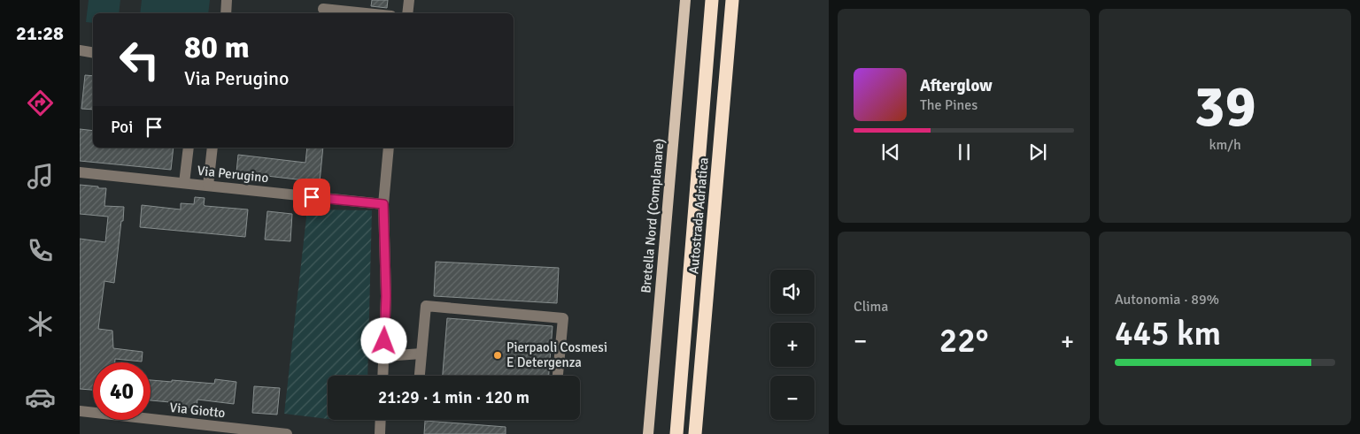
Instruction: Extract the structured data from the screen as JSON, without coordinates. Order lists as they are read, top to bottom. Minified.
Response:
{"streets":{"highway":["Autostrada Adriatica"],"main road":["Bretella Nord (Complanare)"],"street":["Via Perugino","Via Giotto"]},"places":["Pierpaoli Cosmesi E Detergenza"],"page":{"tabs":"21:28","tile":[["39","km/h"],"Clima",["Autonomia · 89%","445 km"]],"turn":["80 m","Via Perugino"],"song":["Afterglow","The Pines"],"then":"Poi","map_buttons":["+","−"],"heat":["−","22°","+"],"limit":"40","trip":"21:29 · 1 min · 120 m"}}
